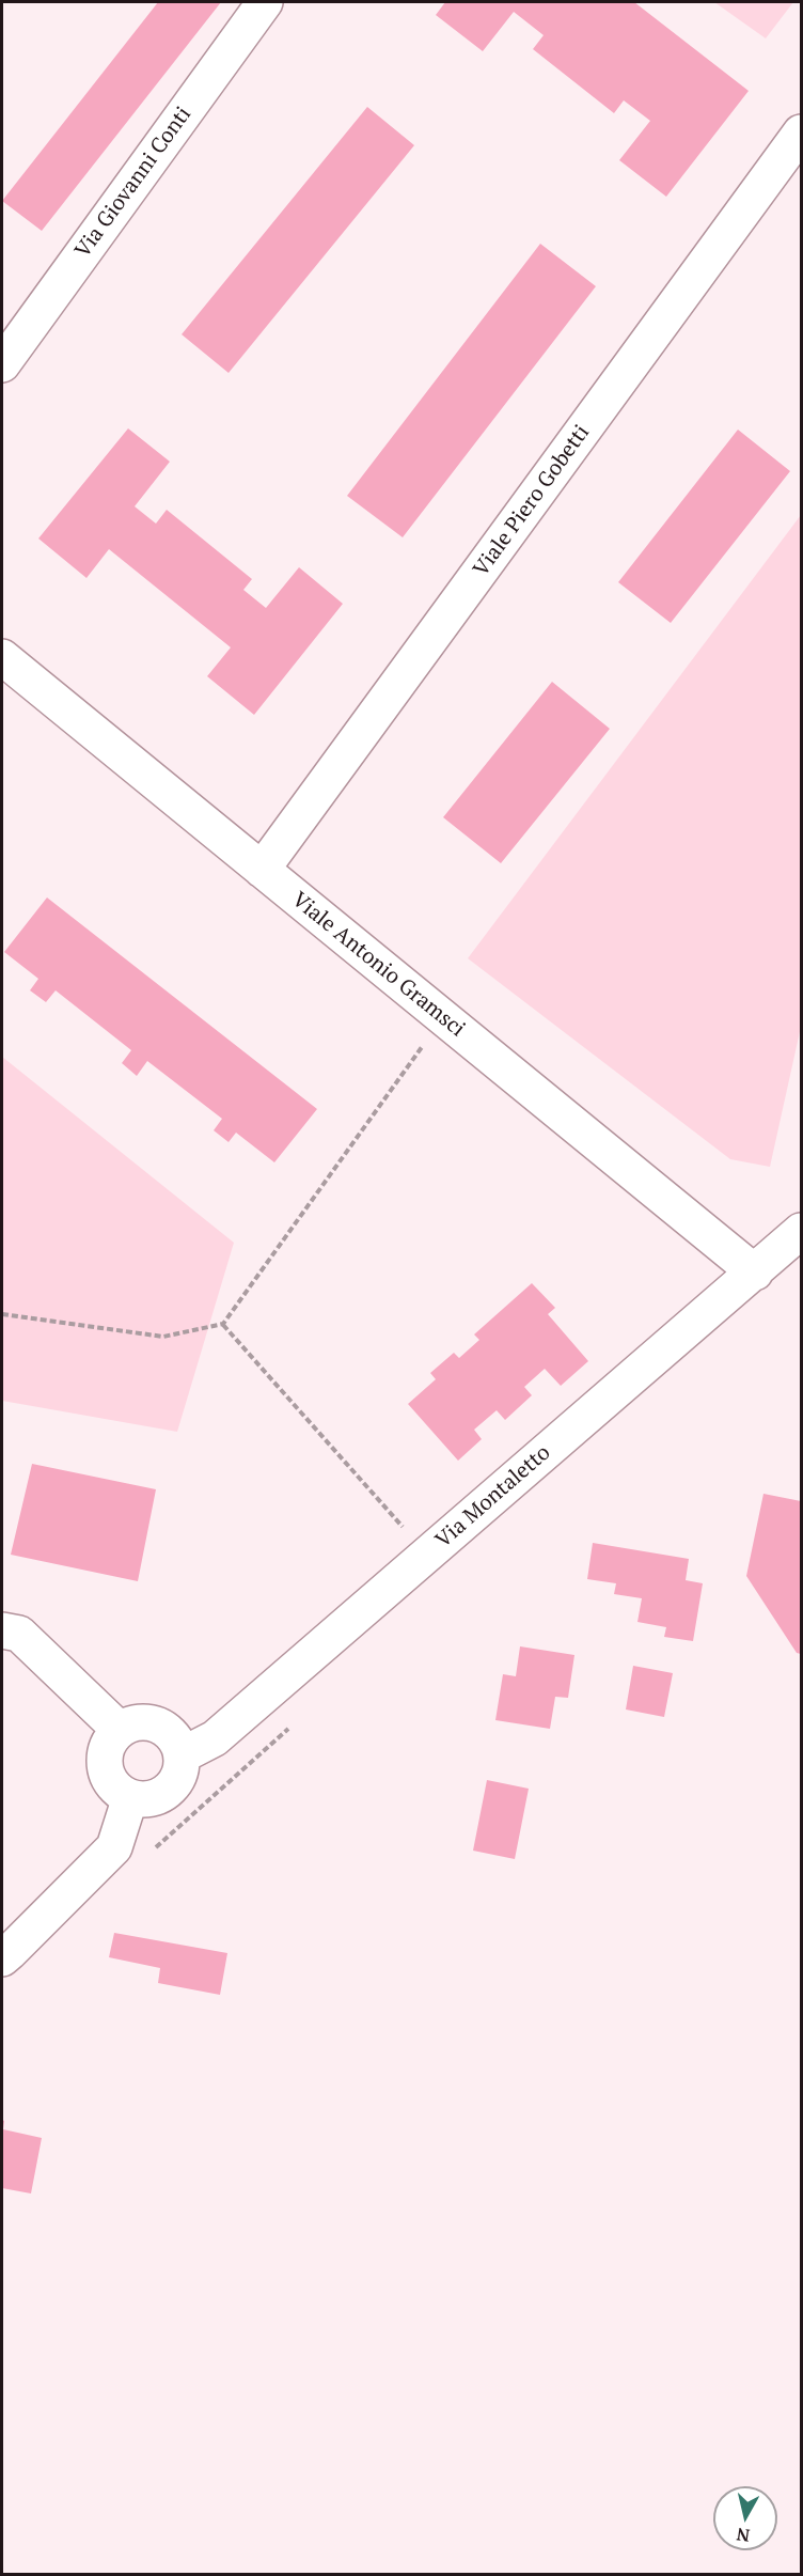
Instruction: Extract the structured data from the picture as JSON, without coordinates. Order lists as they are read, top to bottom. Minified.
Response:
{"streets":{"street":["Via Giovanni Conti","Viale Piero Gobetti","Viale Antonio Gramsci","Via Montaletto"]},"crossings":[["Viale Piero Gobetti","Viale Antonio Gramsci"],["Viale Antonio Gramsci","Via Montaletto"]],"north":"bottom"}
